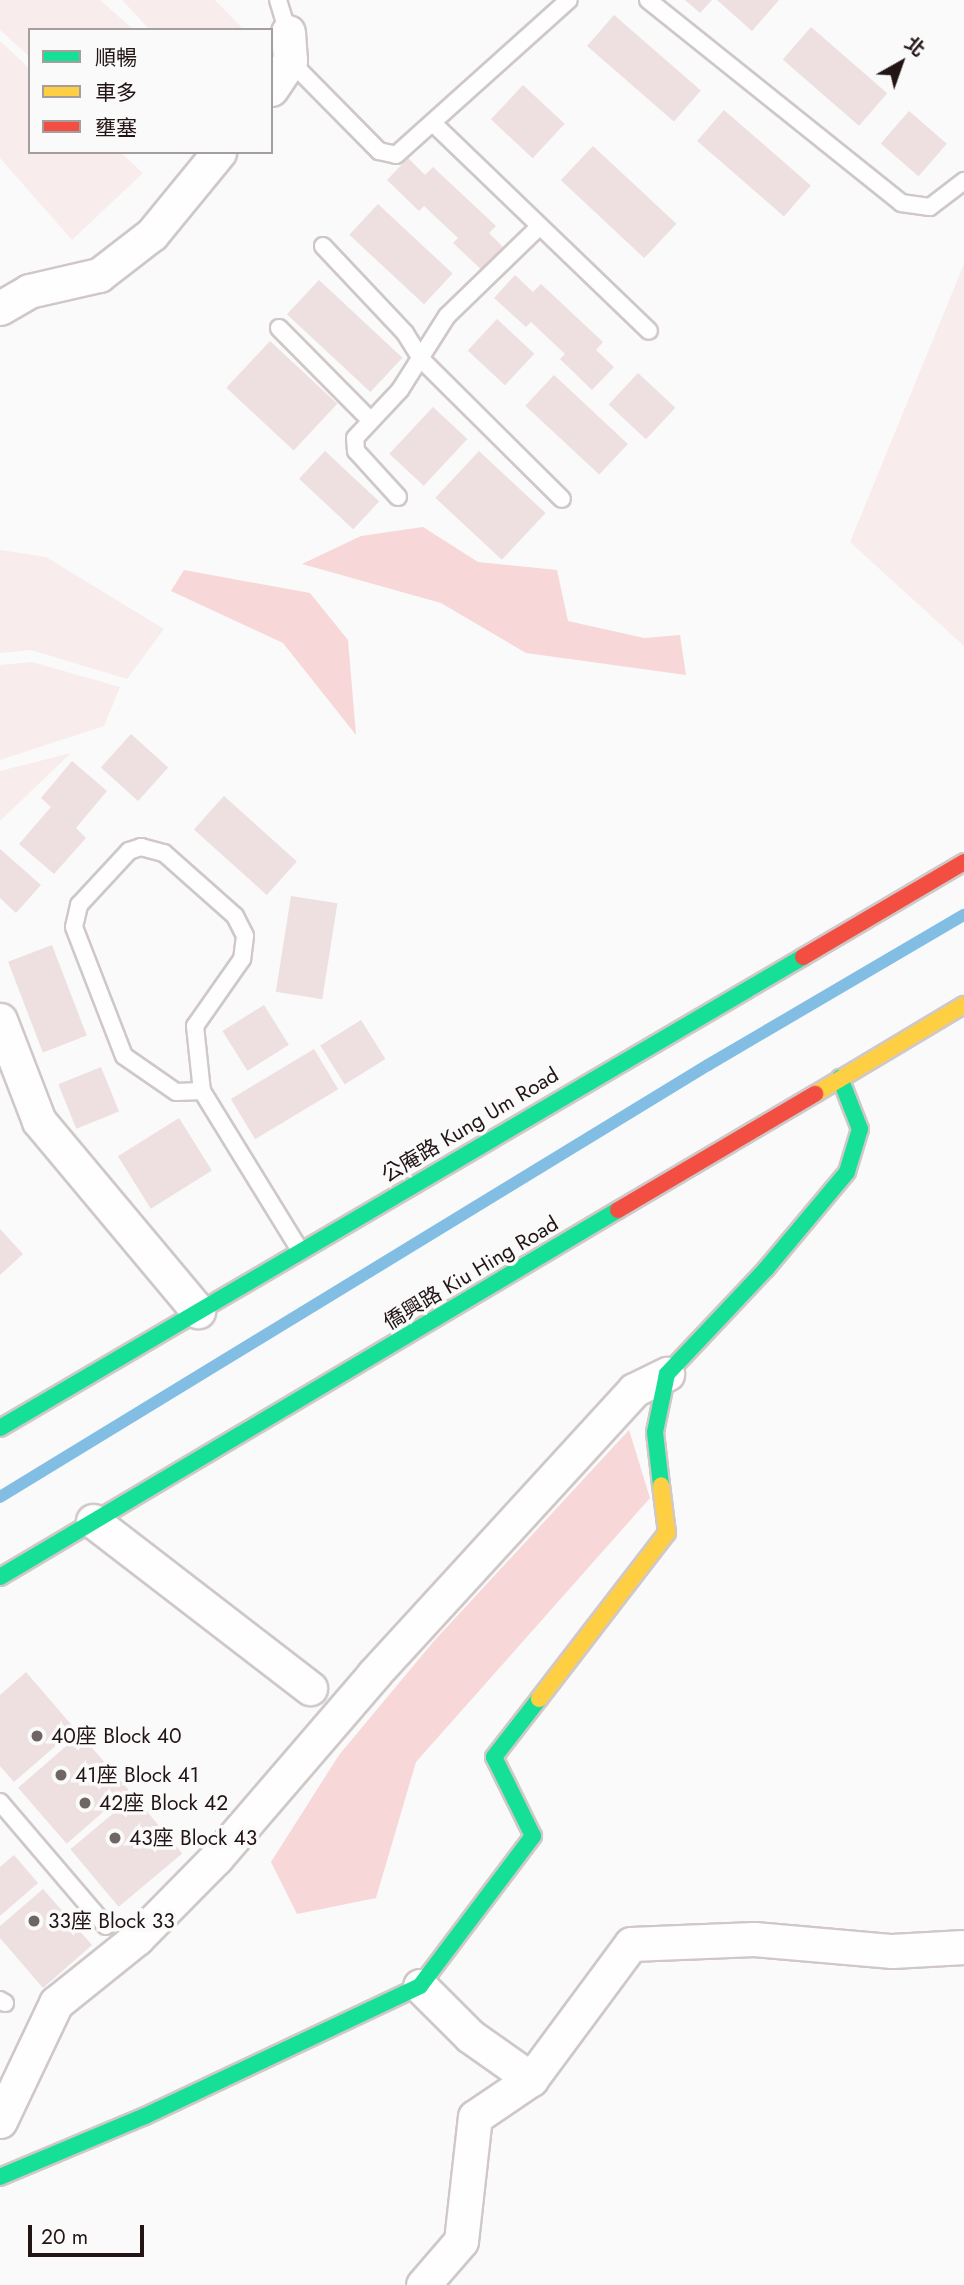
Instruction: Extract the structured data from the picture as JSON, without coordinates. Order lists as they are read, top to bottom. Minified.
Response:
{"streets":{"street":["公庵路 Kung Um Road","僑興路 Kiu Hing Road"]},"places":["40座 Block 40","41座 Block 41","42座 Block 42","43座 Block 43","33座 Block 33"],"legend":["順暢","車多","壅塞"],"scale_bar":"20 m","north":"top right"}
